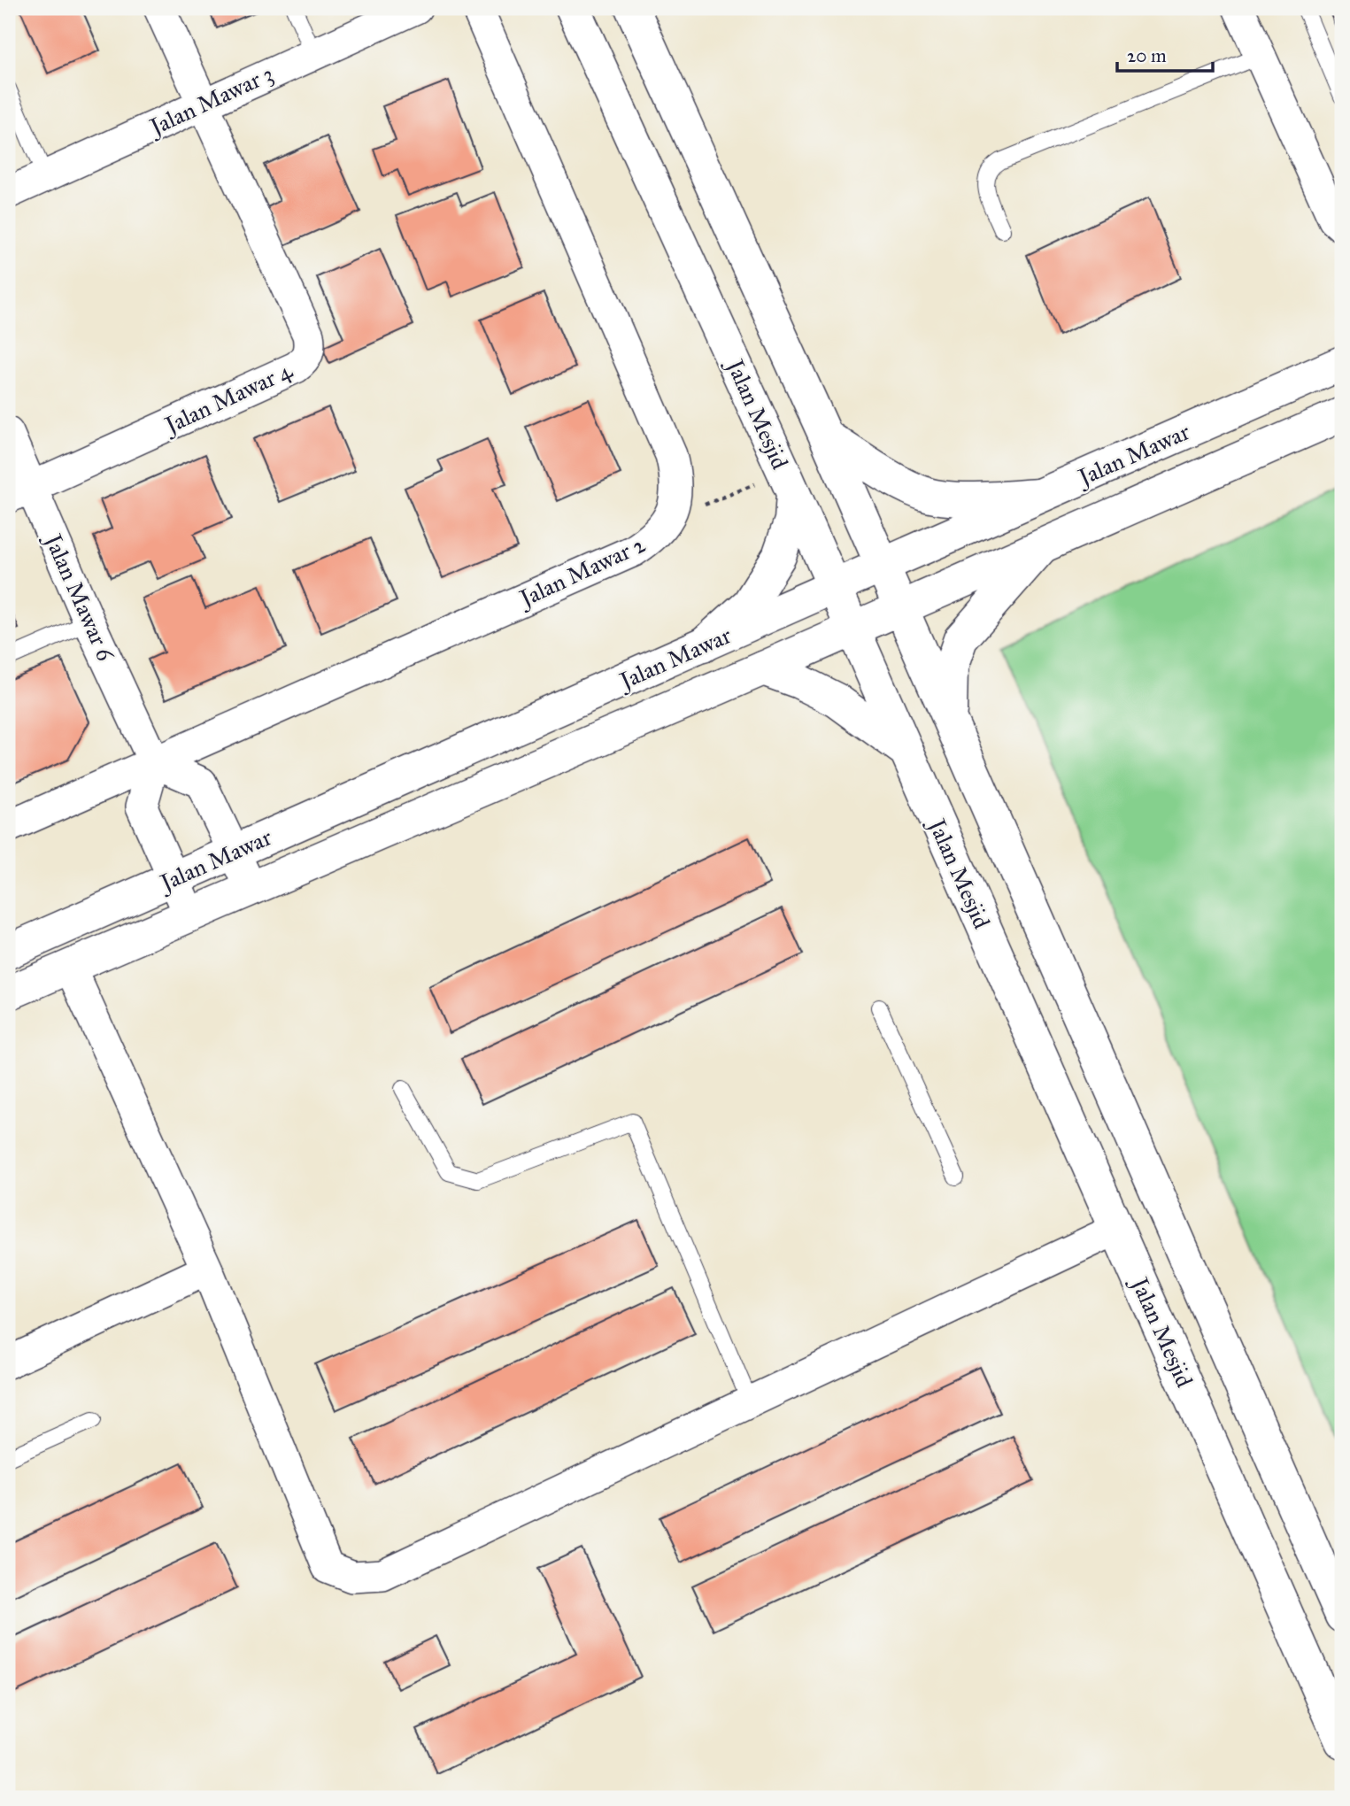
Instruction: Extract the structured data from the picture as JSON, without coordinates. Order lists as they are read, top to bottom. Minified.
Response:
{"streets":{"main road":["Jalan Mesjid","Jalan Mawar"],"street":["Jalan Mawar 3","Jalan Mawar 4","Jalan Mawar 2","Jalan Mawar 6"]},"crossings":[["Jalan Mawar 3","Jalan Mawar 4"],["Jalan Mawar 4","Jalan Mawar 6"],["Jalan Mesjid","Jalan Mawar"],["Jalan Mawar 2","Jalan Mawar 6"]],"scale_bar":"20 m"}
